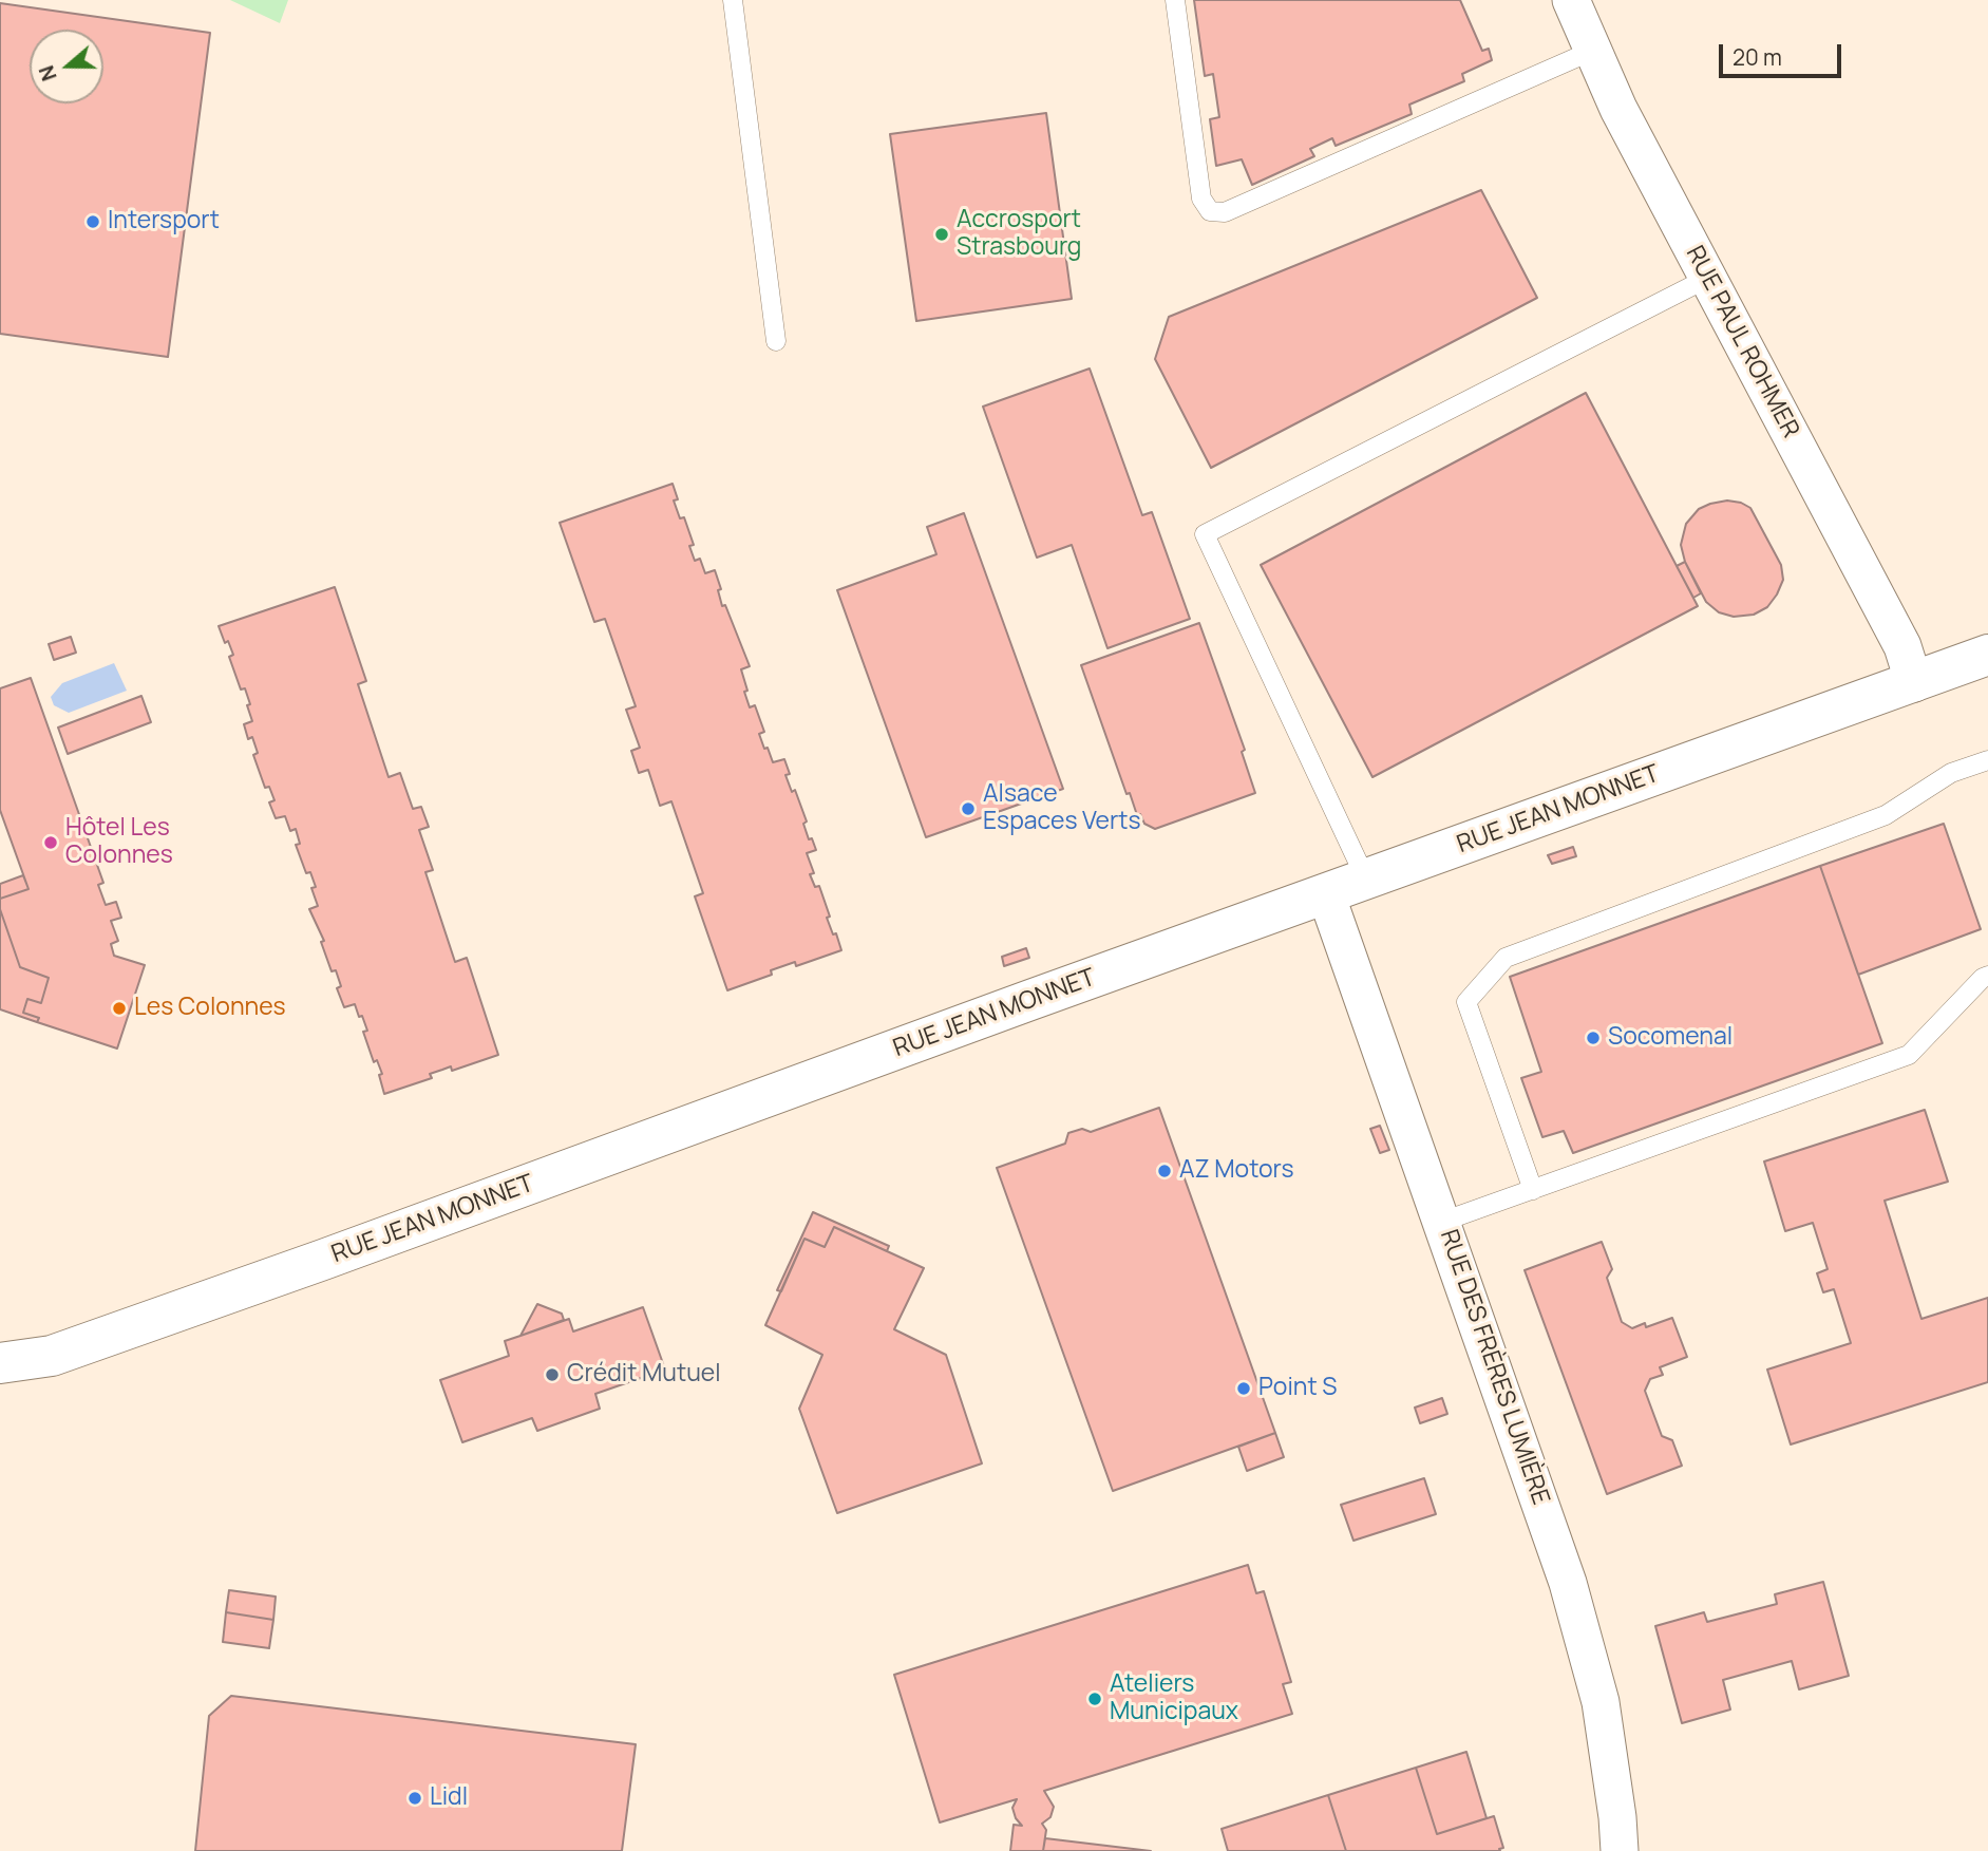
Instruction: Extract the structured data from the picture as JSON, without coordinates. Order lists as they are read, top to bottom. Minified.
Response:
{"streets":{"street":["RUE PAUL ROHMER","RUE JEAN MONNET","RUE DES FRÈRES LUMIÈRE"]},"crossings":[["RUE PAUL ROHMER","RUE JEAN MONNET"],["RUE JEAN MONNET","RUE DES FRÈRES LUMIÈRE"]],"places":["Intersport","Accrosport Strasbourg","Alsace Espaces Verts","Hôtel Les Colonnes","Les Colonnes","Socomenal","AZ Motors","Crédit Mutuel","Point S","Ateliers Municipaux","Lidl"],"scale_bar":"20 m","north":"left"}
